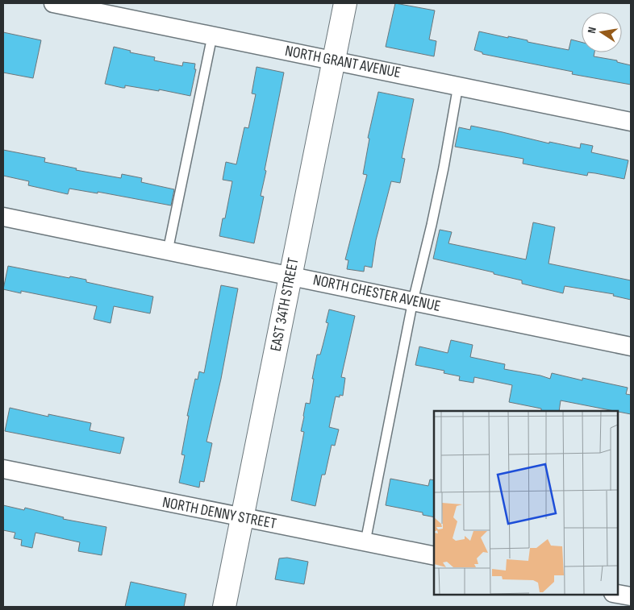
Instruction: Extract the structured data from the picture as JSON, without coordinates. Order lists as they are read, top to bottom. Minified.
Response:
{"streets":{"main road":["EAST 34TH STREET"],"street":["NORTH GRANT AVENUE","NORTH CHESTER AVENUE","NORTH DENNY STREET"]},"crossings":[["NORTH GRANT AVENUE","EAST 34TH STREET"],["NORTH CHESTER AVENUE","EAST 34TH STREET"],["EAST 34TH STREET","NORTH DENNY STREET"]],"north":"left"}
